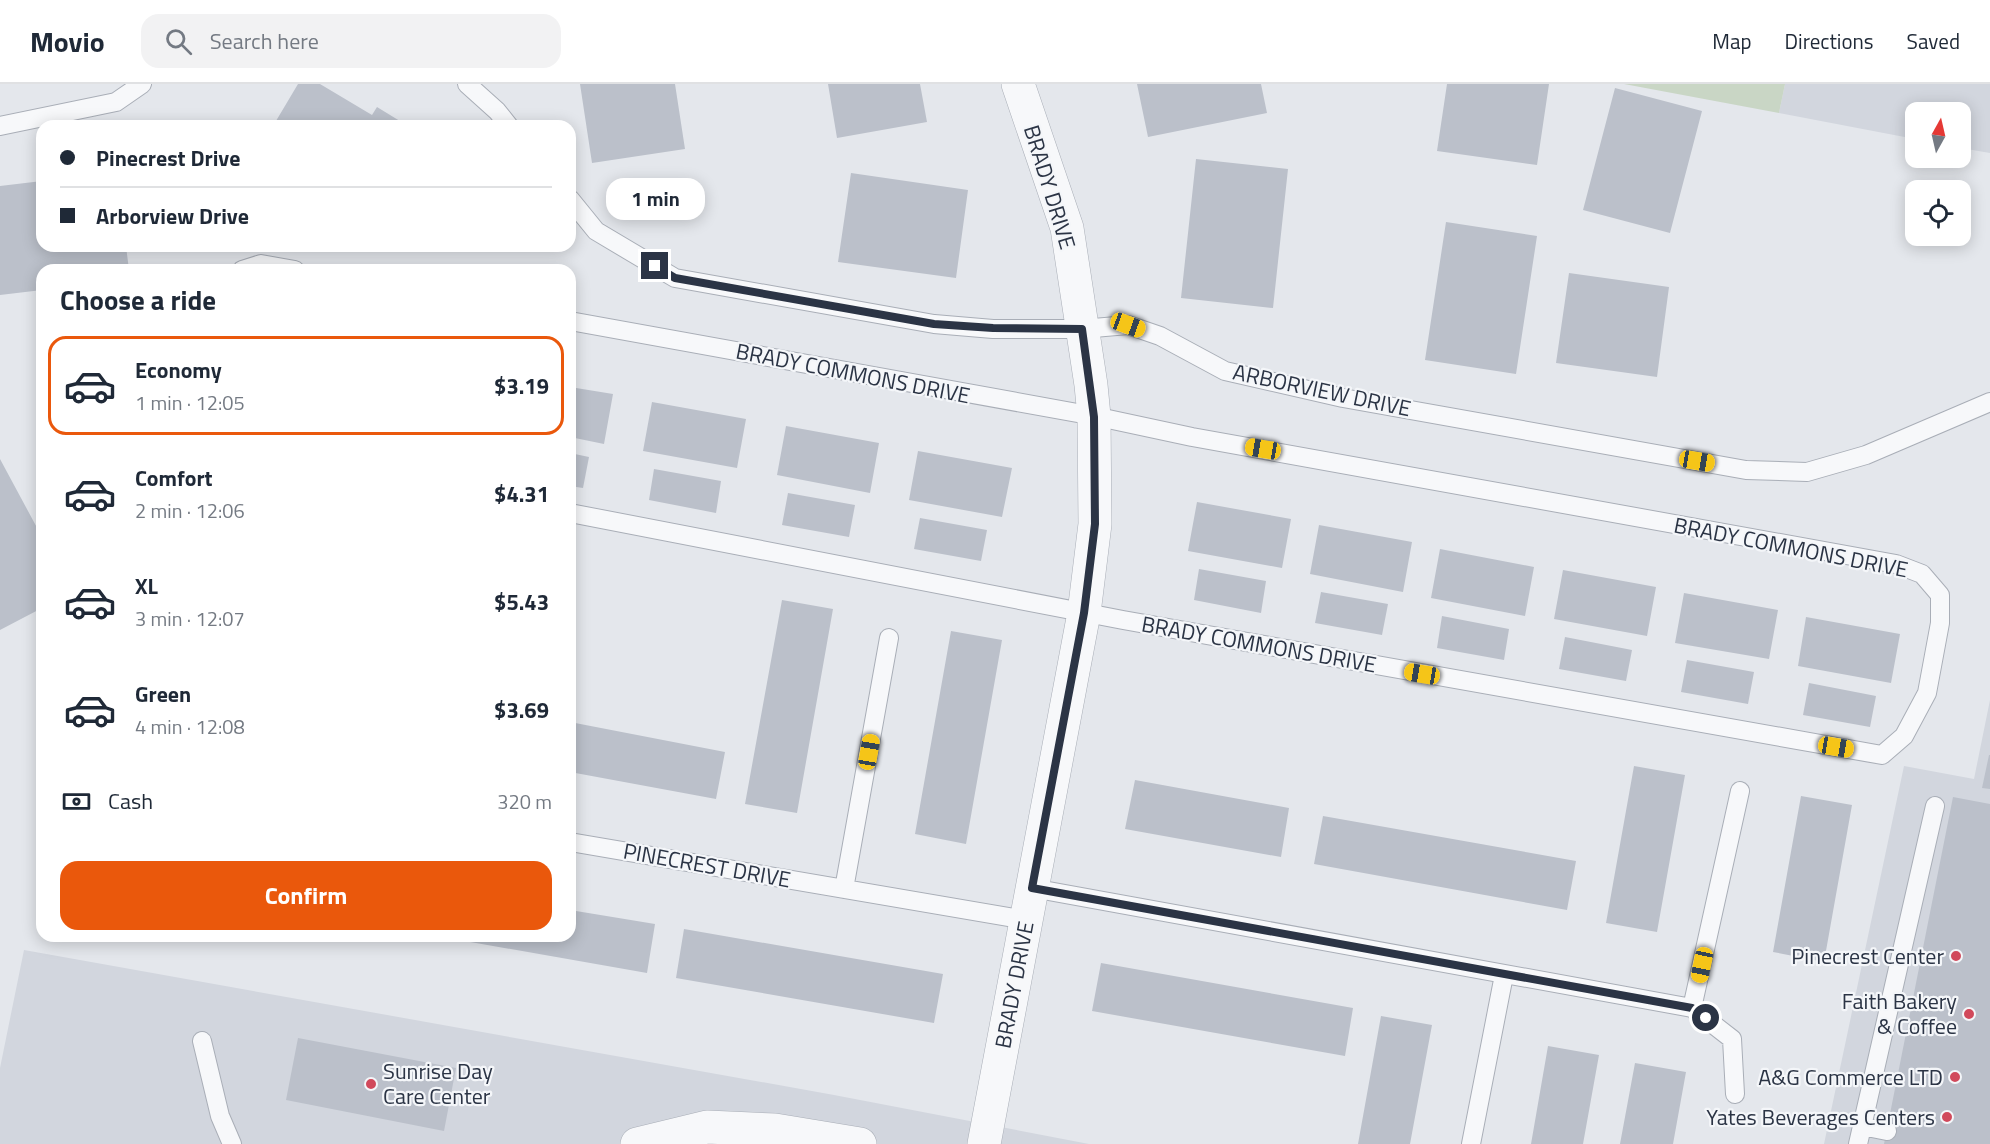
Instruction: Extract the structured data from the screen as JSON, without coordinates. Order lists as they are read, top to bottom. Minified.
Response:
{"streets":{"street":["BRADY DRIVE"],"lane":["BRADY COMMONS DRIVE","ARBORVIEW DRIVE","PINECREST DRIVE"]},"crossings":[["BRADY DRIVE","BRADY COMMONS DRIVE"],["BRADY DRIVE","ARBORVIEW DRIVE"],["BRADY DRIVE","PINECREST DRIVE"]],"places":["Pinecrest Center","Faith Bakery & Coffee","A&G Commerce LTD","Sunrise Day Care Center","Yates Beverages Centers"],"north":"top","page":{"header":"Movio","search":"Search here","nav":["Map","Directions","Saved"],"banner":["Pinecrest Drive","Arborview Drive"],"bubble":"1 min","heading":"Choose a ride","list":[{"name":"Economy","note":"1 min · 12:05","value":"$3.19"},{"name":"Comfort","note":"2 min · 12:06","value":"$4.31"},{"name":"XL","note":"3 min · 12:07","value":"$5.43"},{"name":"Green","note":"4 min · 12:08","value":"$3.69"}],"pay":["Cash","320 m"],"buttons":"Confirm"}}
